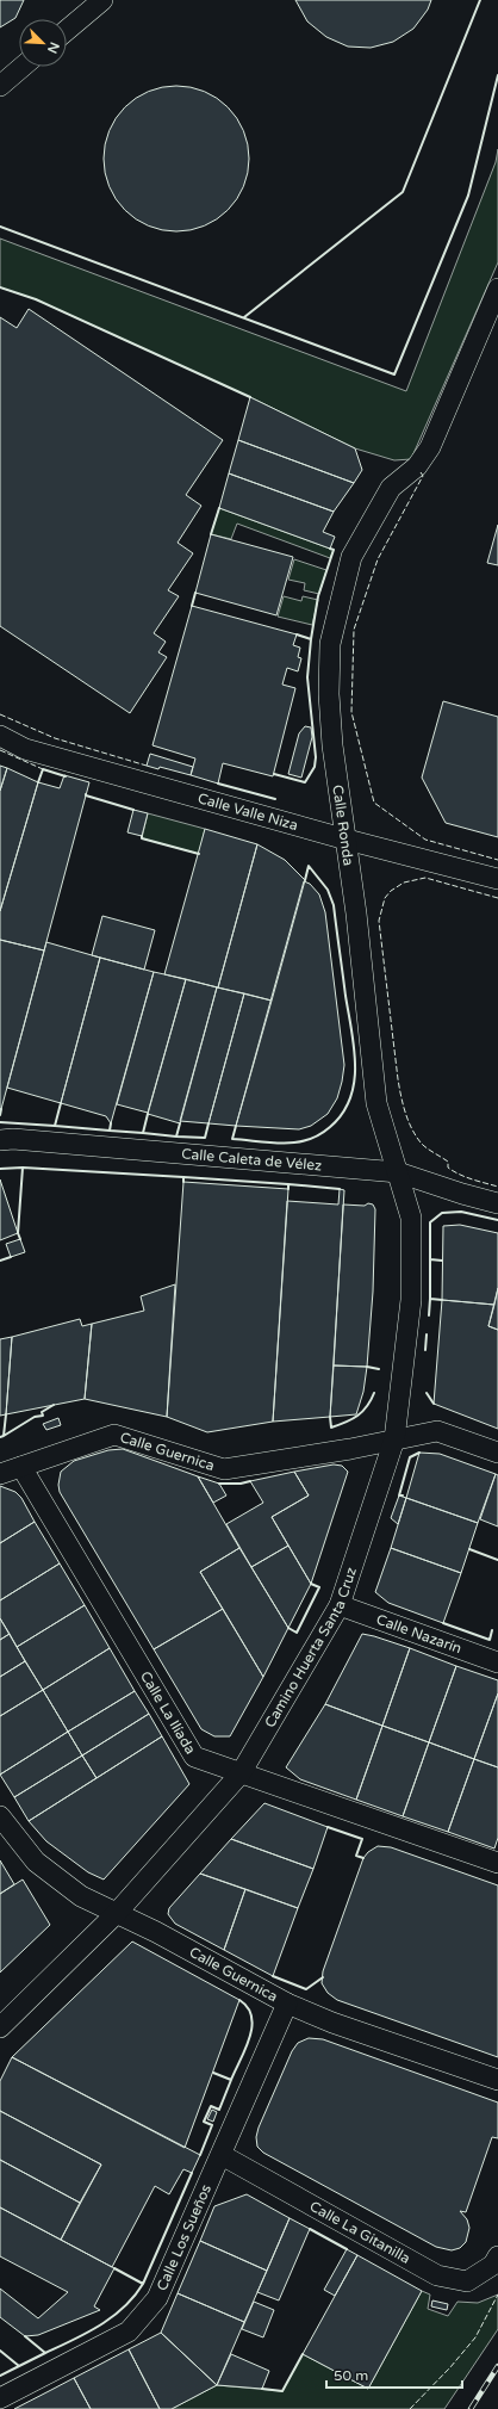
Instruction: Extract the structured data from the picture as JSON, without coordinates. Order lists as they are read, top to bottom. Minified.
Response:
{"streets":{"street":["Calle Valle Niza","Calle Ronda","Calle Caleta de Vélez","Calle Guernica","Calle Nazarín","Camino Huerta Santa Cruz","Calle La Ilíada","Calle La Gitanilla","Calle Los Sueños"]},"crossings":[["Calle Valle Niza","Calle Ronda"],["Calle Ronda","Calle Caleta de Vélez"],["Calle Ronda","Camino Huerta Santa Cruz"],["Calle Caleta de Vélez","Camino Huerta Santa Cruz"],["Calle Guernica","Camino Huerta Santa Cruz"],["Calle Guernica","Calle La Ilíada"],["Calle Guernica","Calle Los Sueños"],["Calle Nazarín","Camino Huerta Santa Cruz"],["Camino Huerta Santa Cruz","Calle La Ilíada"],["Calle La Gitanilla","Calle Los Sueños"]],"scale_bar":"50 m","north":"bottom right"}
